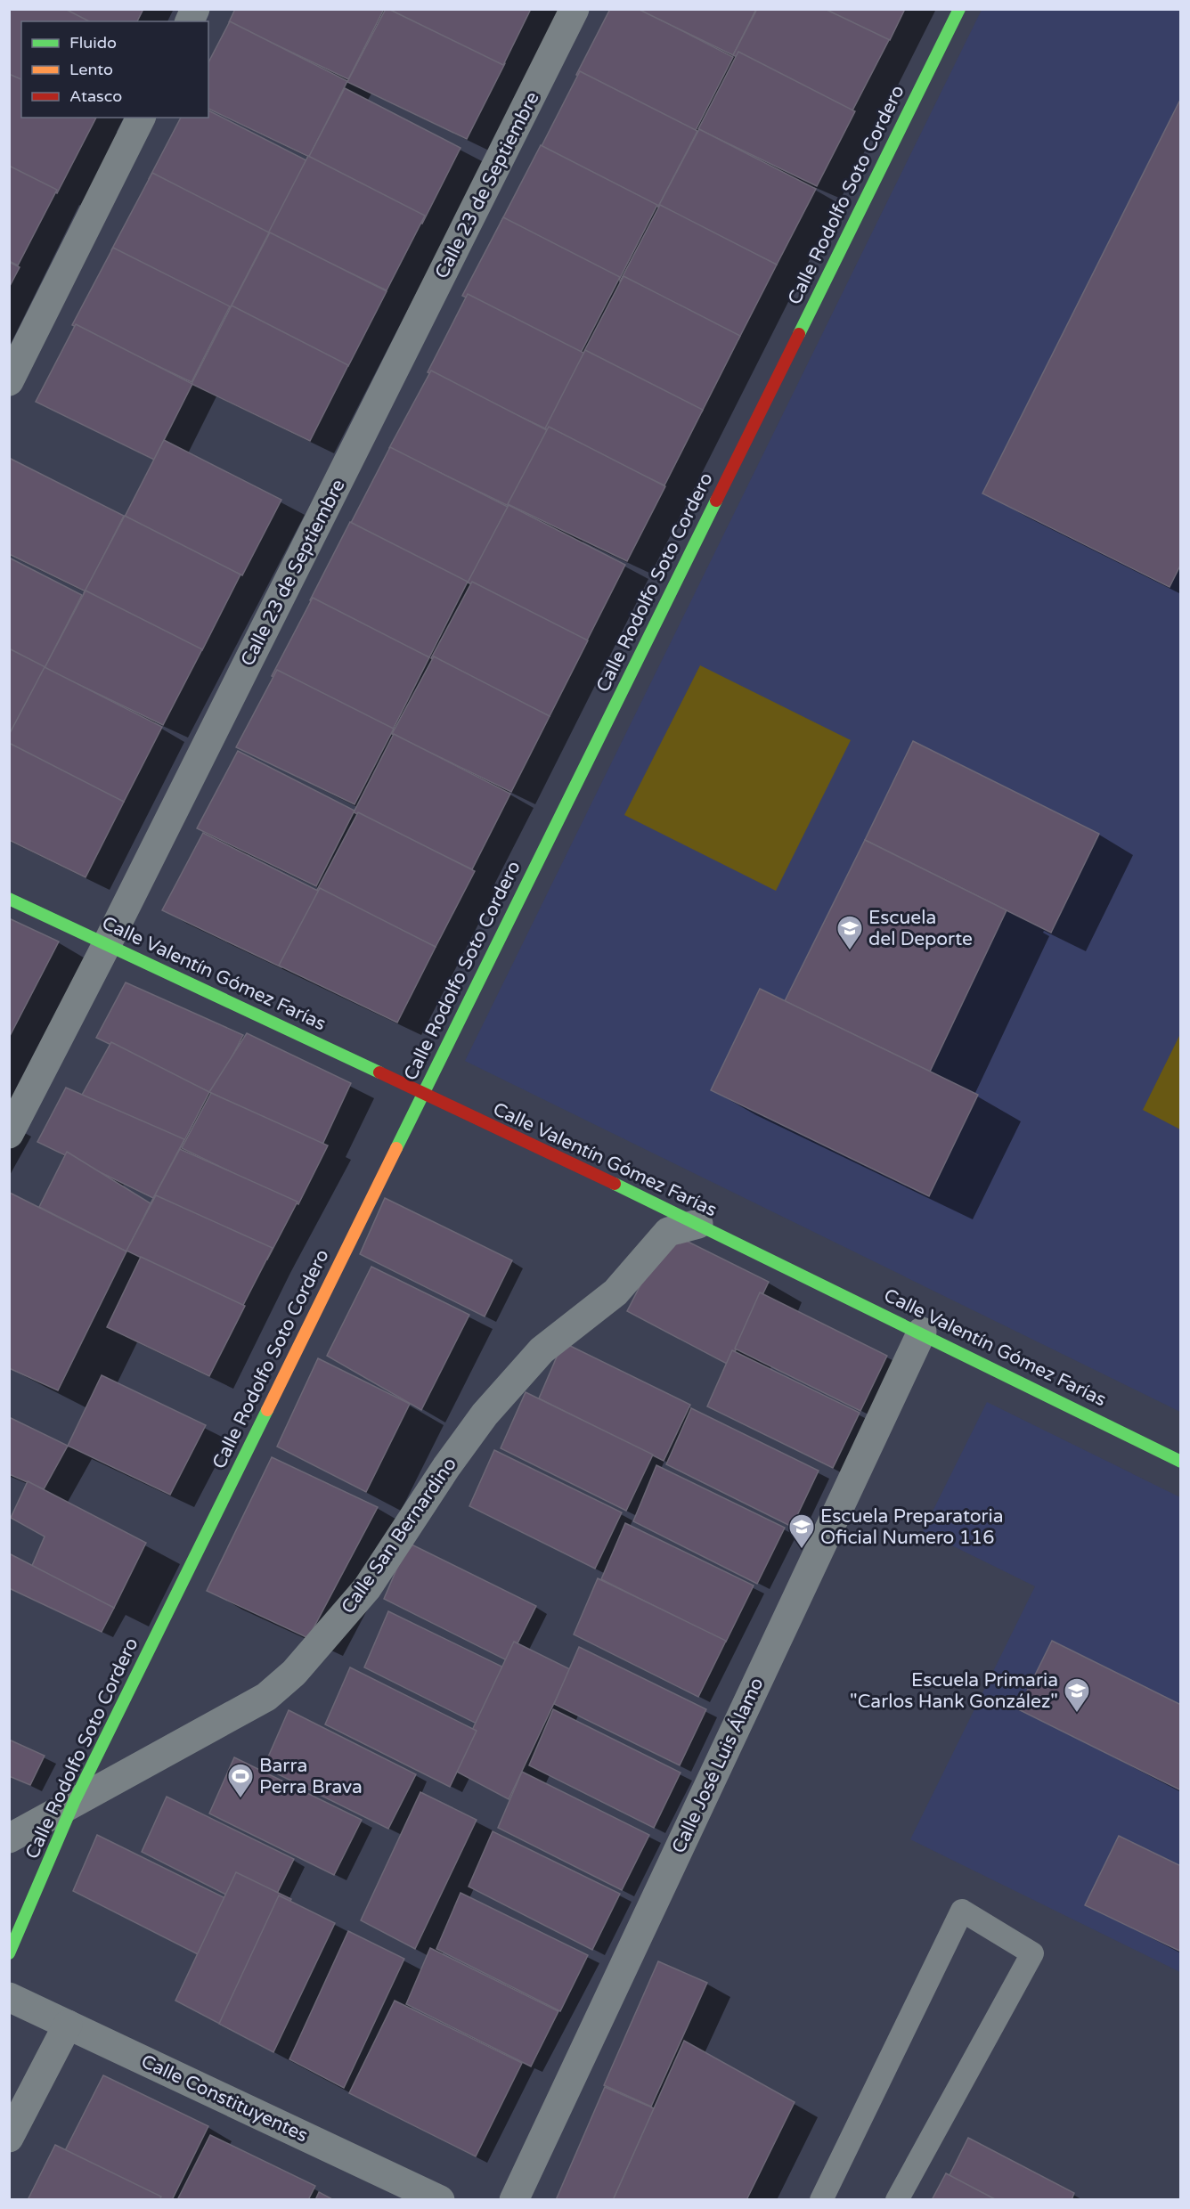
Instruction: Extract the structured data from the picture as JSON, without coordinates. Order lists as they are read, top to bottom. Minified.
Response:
{"streets":{"street":["Calle 23 de Septiembre","Calle Rodolfo Soto Cordero","Calle Valentín Gómez Farías","Calle San Bernardino","Calle José Luis Álamo","Calle Constituyentes"]},"crossings":[["Calle 23 de Septiembre","Calle Valentín Gómez Farías"],["Calle Rodolfo Soto Cordero","Calle Valentín Gómez Farías"],["Calle Rodolfo Soto Cordero","Calle San Bernardino"],["Calle Valentín Gómez Farías","Calle San Bernardino"],["Calle Valentín Gómez Farías","Calle José Luis Álamo"]],"places":{"school or university":["Escuela del Deporte","Escuela Preparatoria Oficial Numero 116","Escuela Primaria \"Carlos Hank González\""],"sports":["Barra Perra Brava"]},"legend":["Fluido","Lento","Atasco"]}
